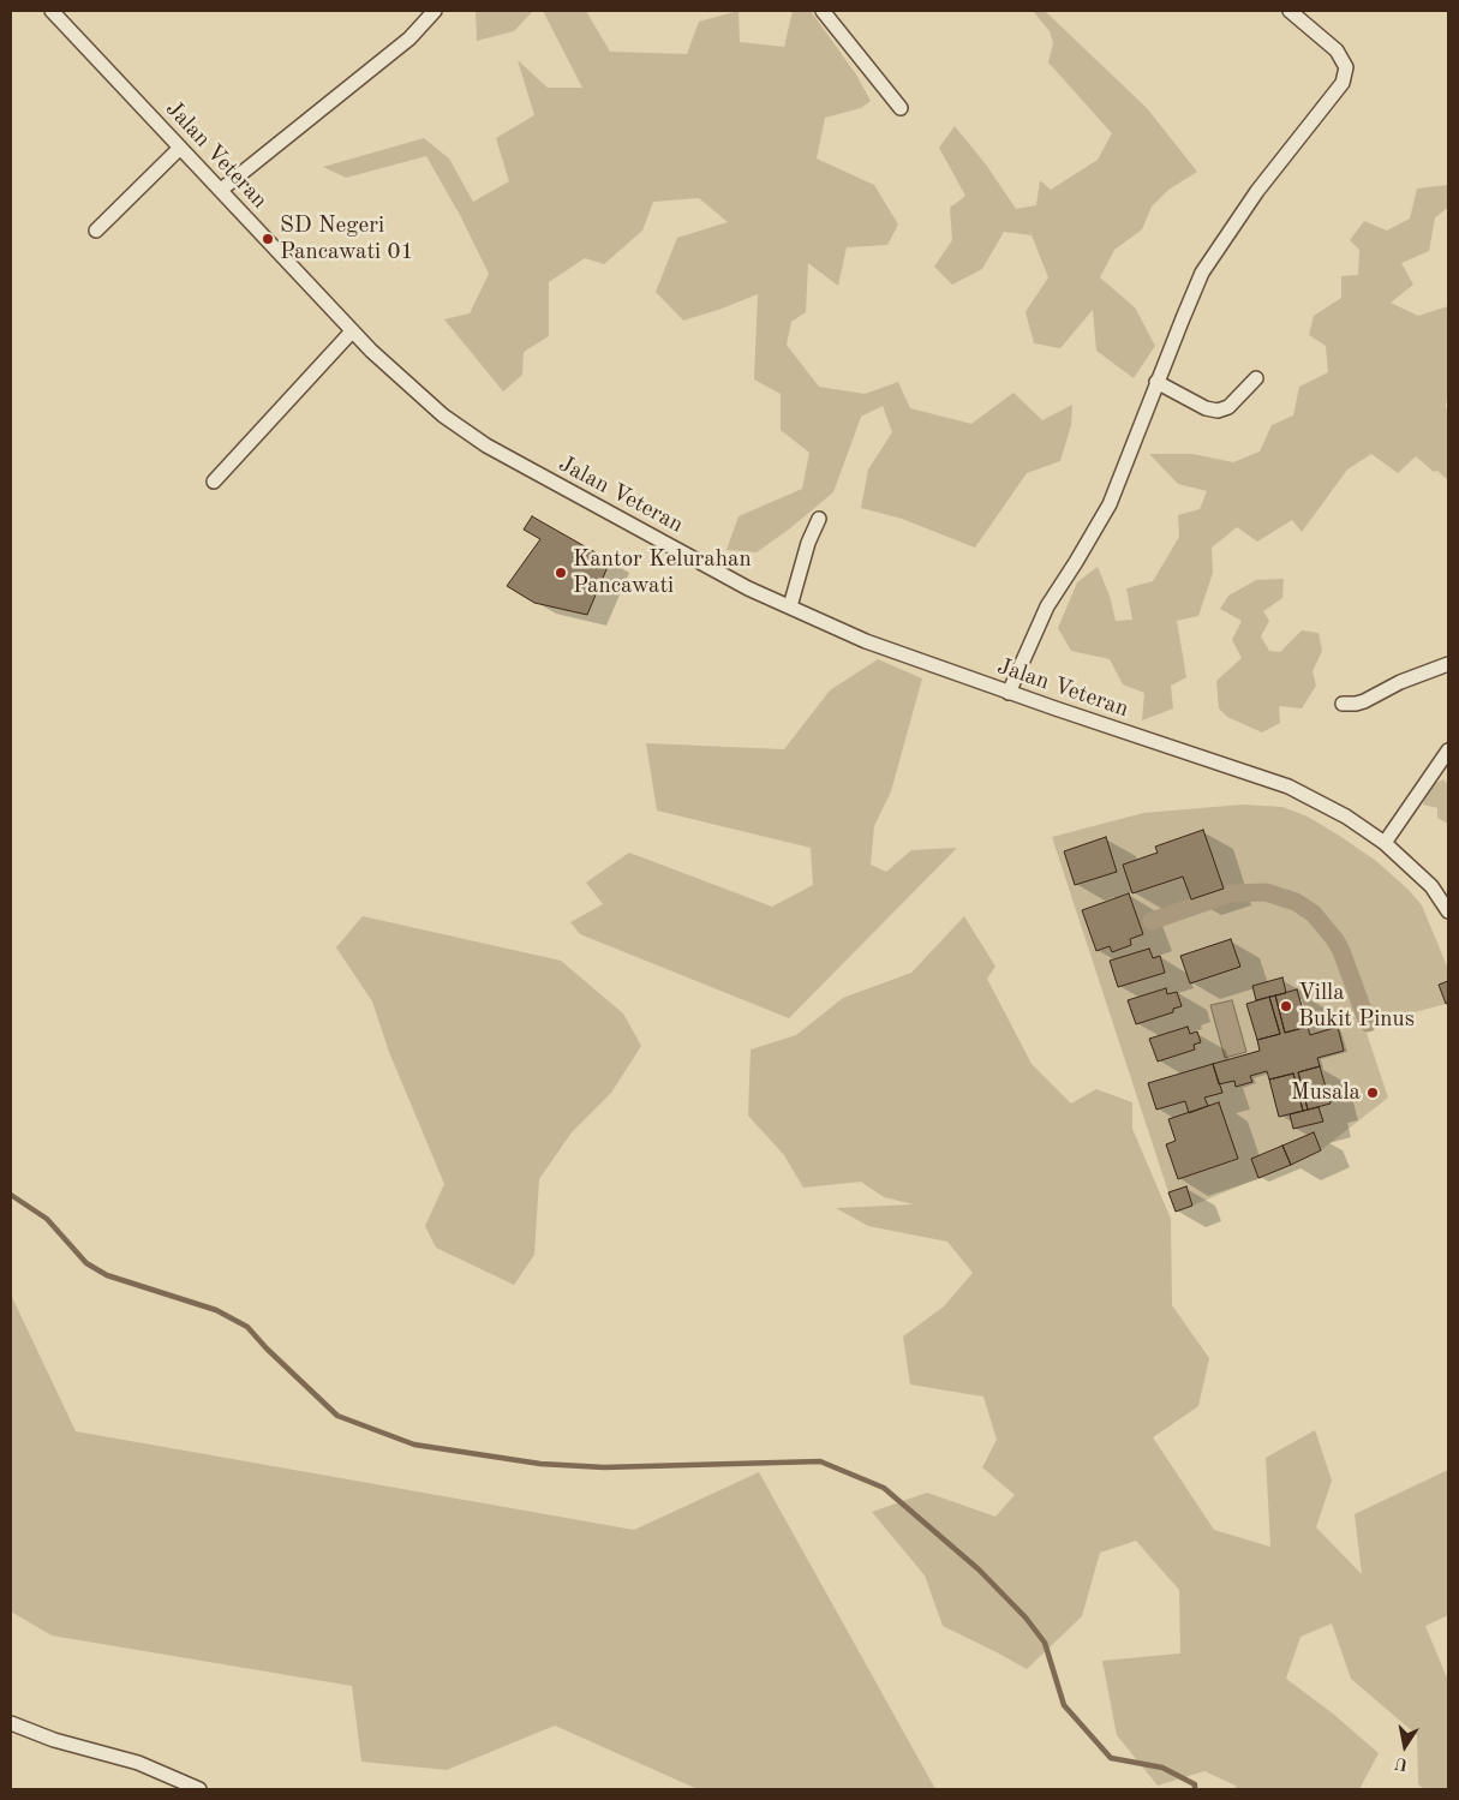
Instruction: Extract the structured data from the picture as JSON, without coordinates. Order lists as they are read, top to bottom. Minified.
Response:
{"streets":{"street":["Jalan Veteran"]},"places":["SD Negeri Pancawati 01","Kantor Kelurahan Pancawati","Villa Bukit Pinus","Musala"],"north":"bottom"}
